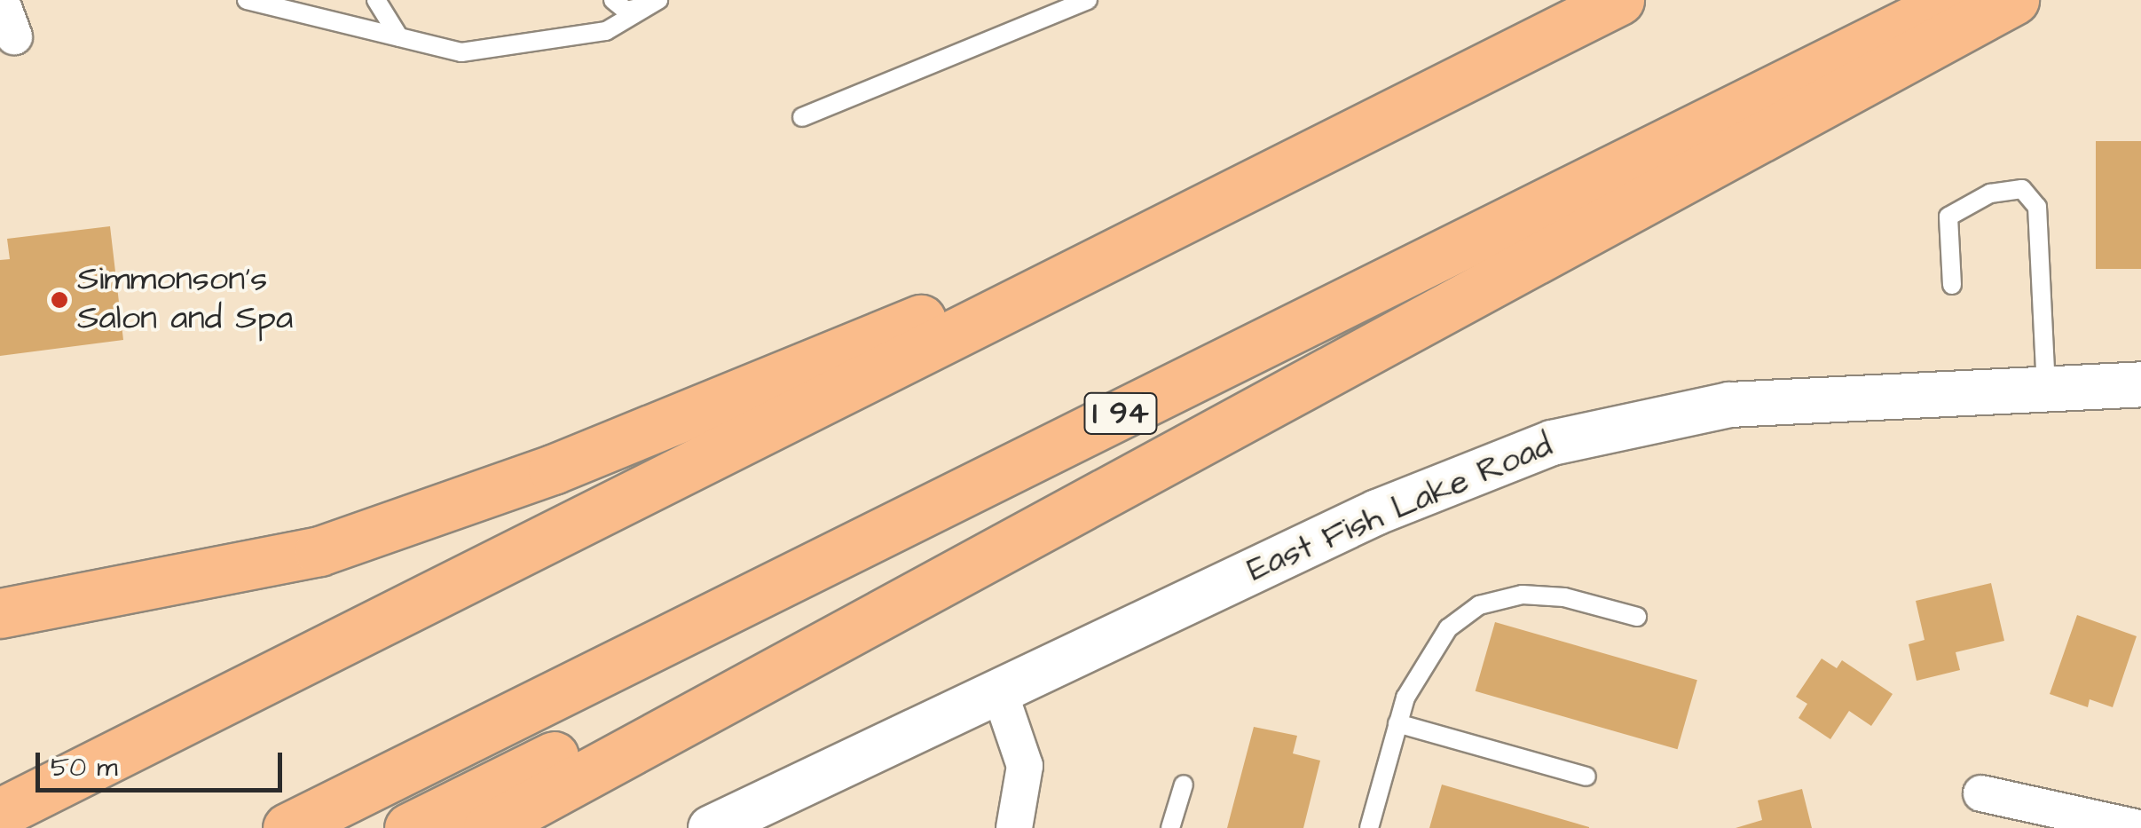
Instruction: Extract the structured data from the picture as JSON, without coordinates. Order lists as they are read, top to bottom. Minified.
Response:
{"streets":{"highway":["I 94"],"street":["East Fish Lake Road"]},"places":["Simmonson's Salon and Spa"],"scale_bar":"50 m"}
